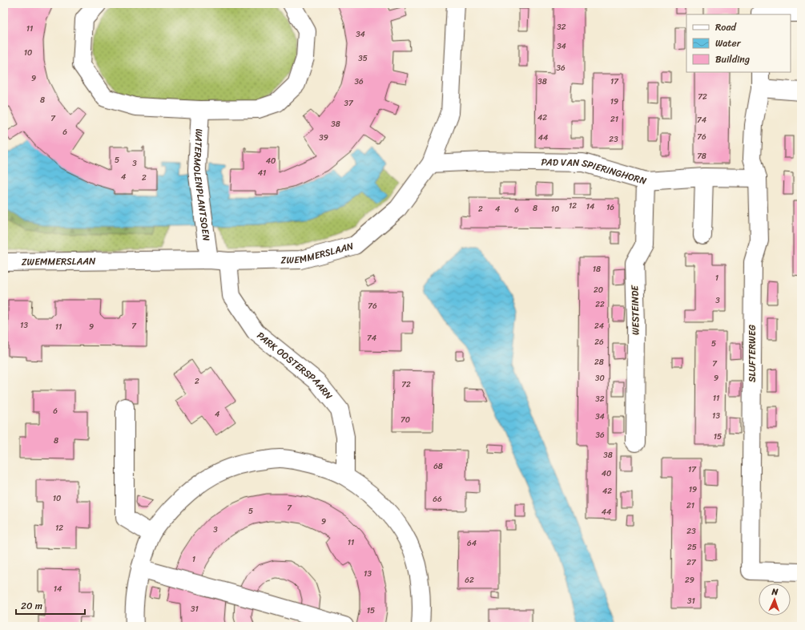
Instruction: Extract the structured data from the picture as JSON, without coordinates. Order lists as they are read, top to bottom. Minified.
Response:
{"streets":{"street":["PAD VAN SPIERINGHORN","WATERMOLENPLANTSOEN","ZWEMMERSLAAN","WESTEINDE","SLUFTERWEG","PARK OOSTERSPAARN"]},"crossings":[["PAD VAN SPIERINGHORN","ZWEMMERSLAAN"],["PAD VAN SPIERINGHORN","WESTEINDE"],["PAD VAN SPIERINGHORN","SLUFTERWEG"],["WATERMOLENPLANTSOEN","ZWEMMERSLAAN"],["ZWEMMERSLAAN","PARK OOSTERSPAARN"]],"house_numbers":["32","11","34","34","10","35","36","9","36","38","17","72","8","19","37","42","7","21","74","38","6","76","39","44","23","78","5","40","3","41","4","2","12","14","16","8","2","4","10","6","18","1","20","3","22","76","13","7","24","11","9","74","26","5","28","7","30","9","2","72","11","32","6","4","13","34","70","36","15","8","38","68","17","40","19","42","10","66","21","7","5","44","9","12","3","23","11","64","25","1","27","13","62","29","14","31","31","15"],"legend":["Road","Water","Building"],"scale_bar":"20 m","north":"top"}
